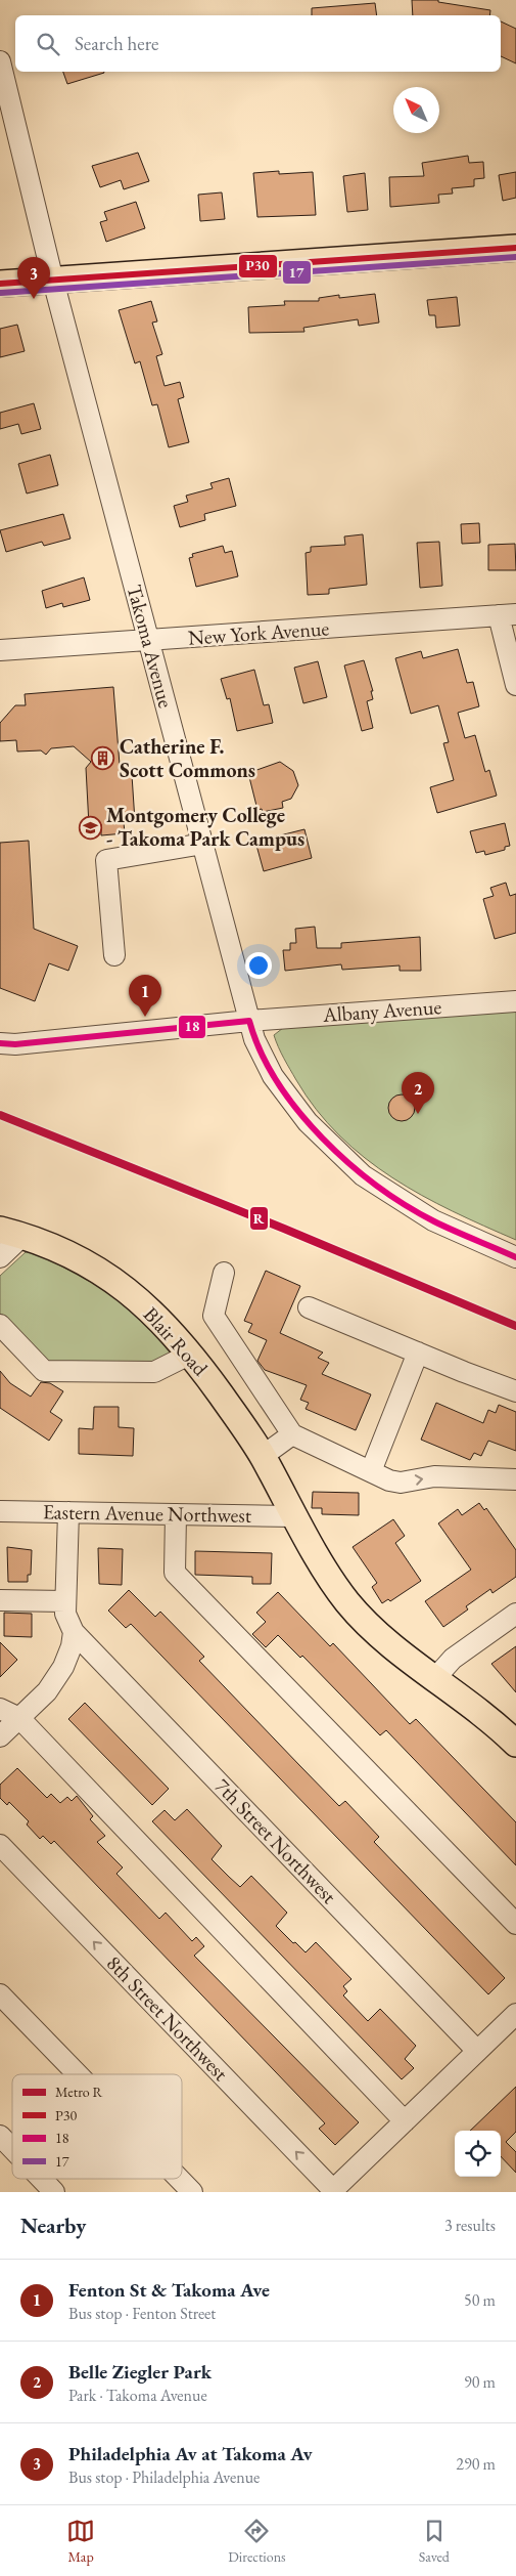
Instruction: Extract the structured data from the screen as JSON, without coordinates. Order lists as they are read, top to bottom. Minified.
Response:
{"streets":{"main road":["Blair Road"],"street":["New York Avenue","Takoma Avenue","Albany Avenue","Eastern Avenue Northwest","7th Street Northwest","8th Street Northwest"]},"crossings":[["New York Avenue","Takoma Avenue"],["Takoma Avenue","Albany Avenue"],["Blair Road","Eastern Avenue Northwest"]],"places":{"building":["Catherine F. Scott Commons"],"school or university":["Montgomery College - Takoma Park Campus"]},"lines":["transit line P30","transit line 17","transit line 18","metro line R"],"legend":["Metro R","P30","18","17"],"north":"top left","page":{"search":"Search here","pins":["3","1","2"],"heading":["Nearby","3 results"],"list":[{"mark":"1","name":"Fenton St & Takoma Ave","note":"Bus stop · Fenton Street","value":"50 m"},{"mark":"2","name":"Belle Ziegler Park","note":"Park · Takoma Avenue","value":"90 m"},{"mark":"3","name":"Philadelphia Av at Takoma Av","note":"Bus stop · Philadelphia Avenue","value":"290 m"}],"nav":["Map","Directions","Saved"]}}
